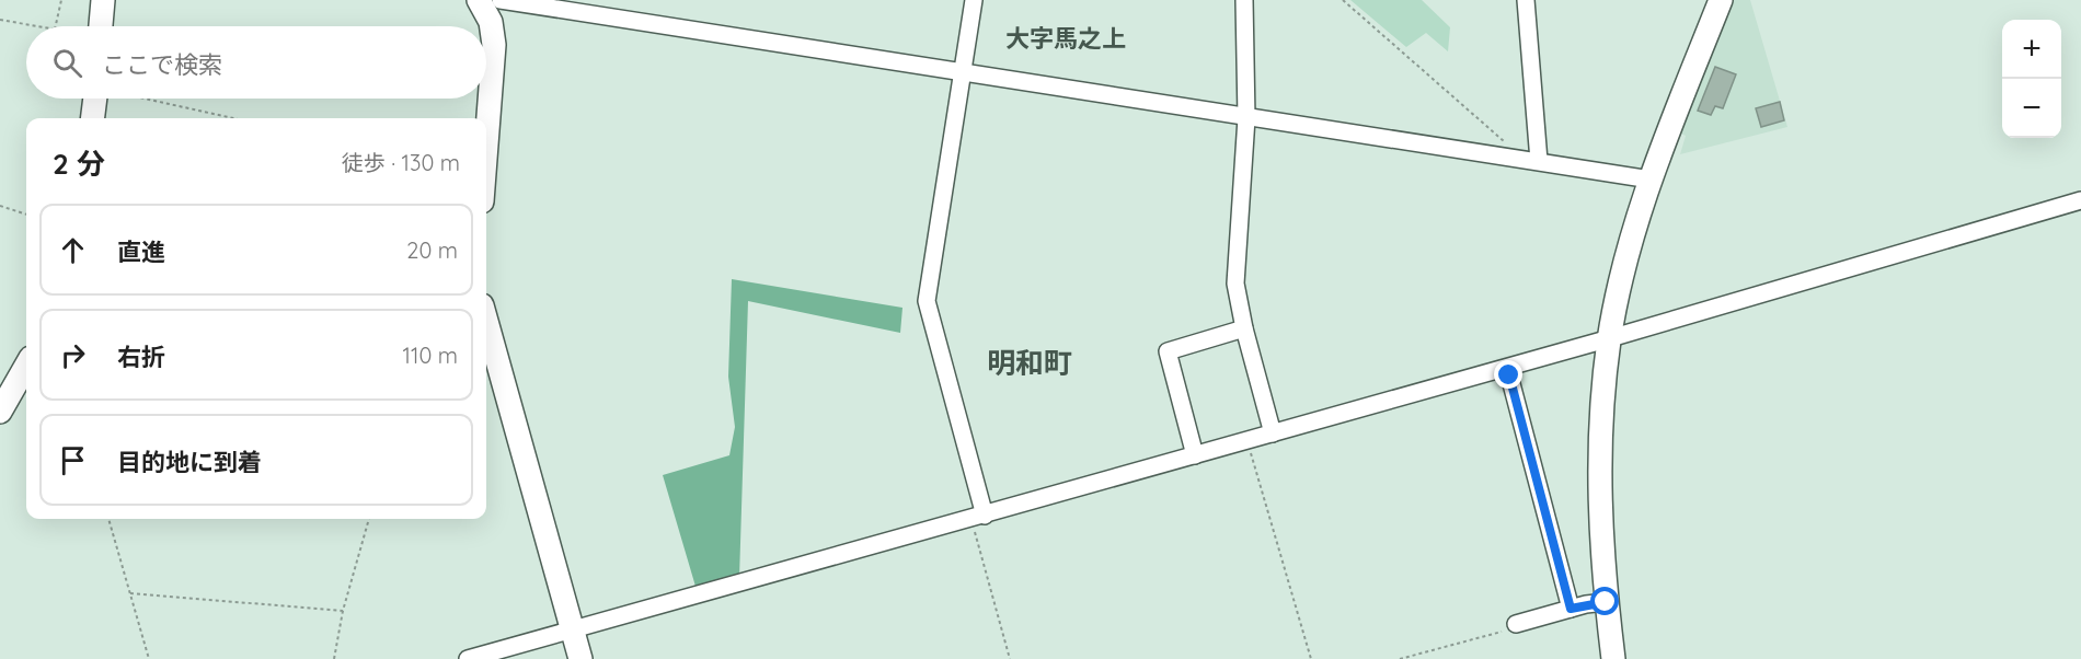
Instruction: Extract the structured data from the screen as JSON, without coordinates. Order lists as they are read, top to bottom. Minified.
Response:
{"districts":["大字馬之上","明和町"],"page":{"map_buttons":["+","−"],"search":"ここで検索","heading":["2 分","徒歩 · 130 m"],"list":[["直進","20 m"],["右折","110 m"],"目的地に到着"]}}
